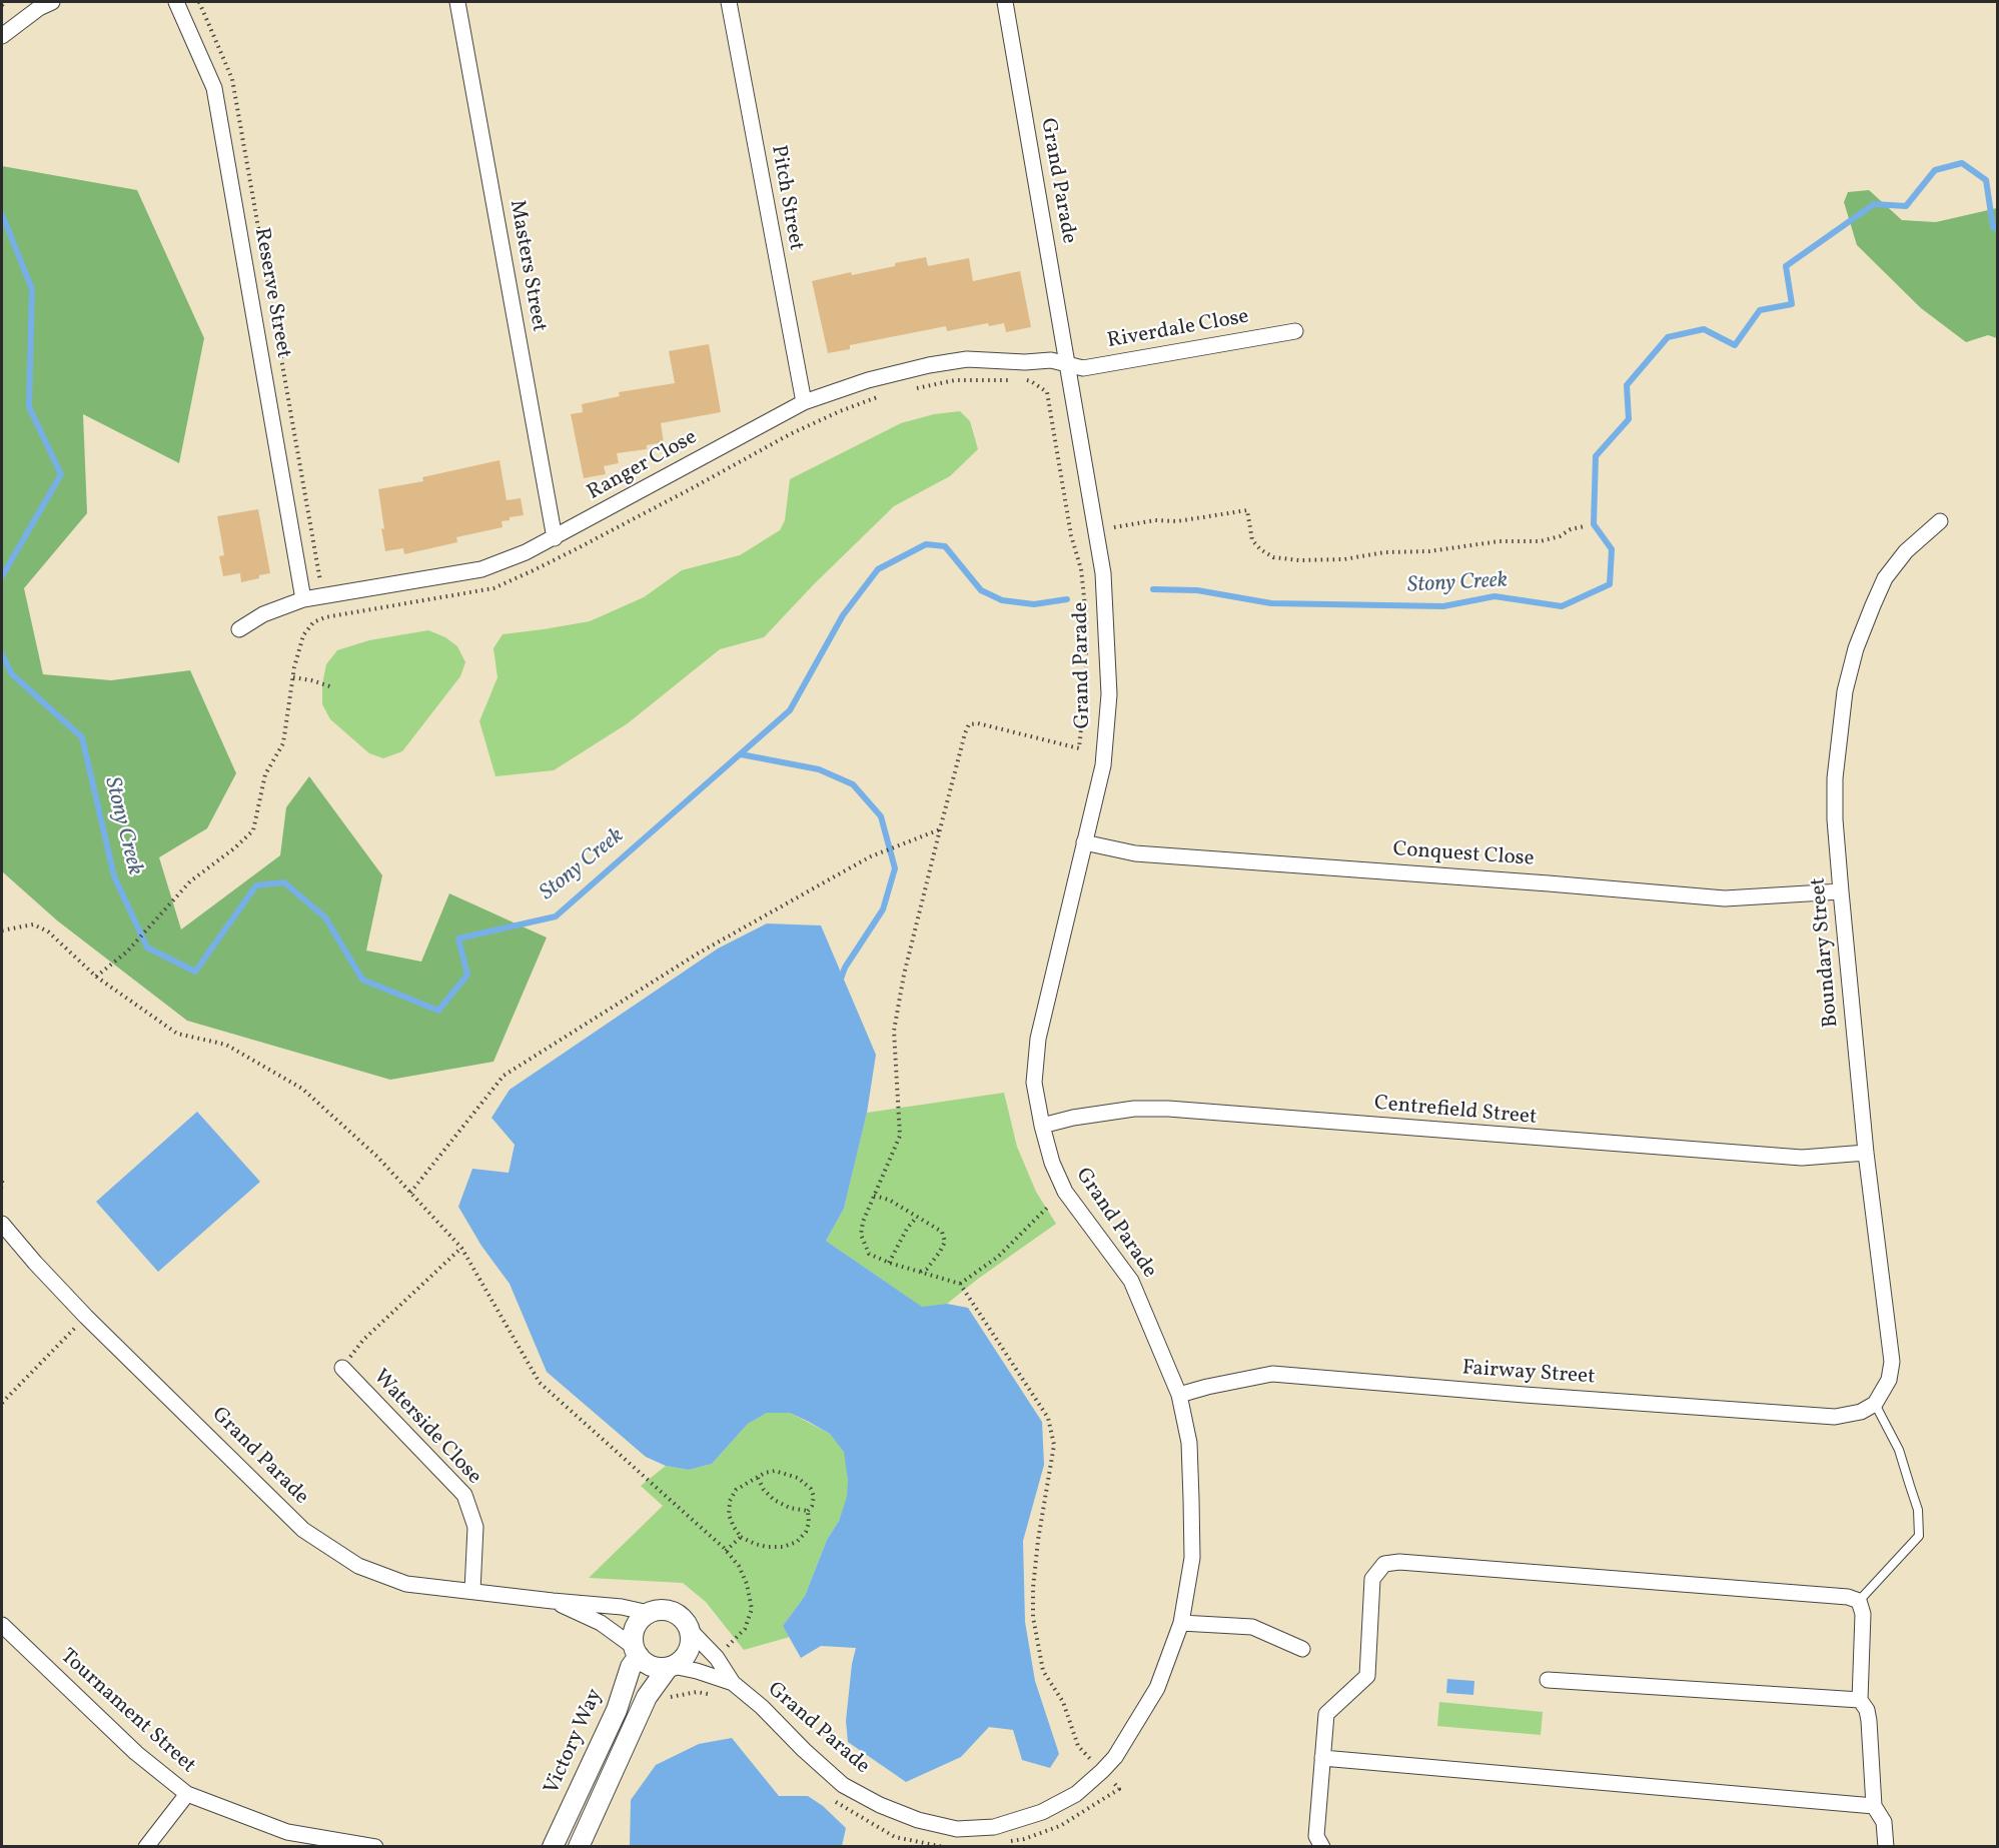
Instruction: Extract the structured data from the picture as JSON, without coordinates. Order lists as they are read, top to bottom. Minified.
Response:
{"streets":{"street":["Grand Parade","Pitch Street","Masters Street","Reserve Street","Riverdale Close","Ranger Close","Conquest Close","Boundary Street","Centrefield Street","Fairway Street","Waterside Close","Tournament Street","Victory Way"]},"crossings":[["Grand Parade","Riverdale Close"],["Grand Parade","Ranger Close"],["Grand Parade","Conquest Close"],["Grand Parade","Centrefield Street"],["Grand Parade","Fairway Street"],["Grand Parade","Waterside Close"],["Grand Parade","Victory Way"],["Pitch Street","Ranger Close"],["Masters Street","Ranger Close"],["Reserve Street","Ranger Close"],["Riverdale Close","Ranger Close"],["Conquest Close","Boundary Street"],["Boundary Street","Centrefield Street"],["Boundary Street","Fairway Street"]],"water":["Stony Creek"]}
